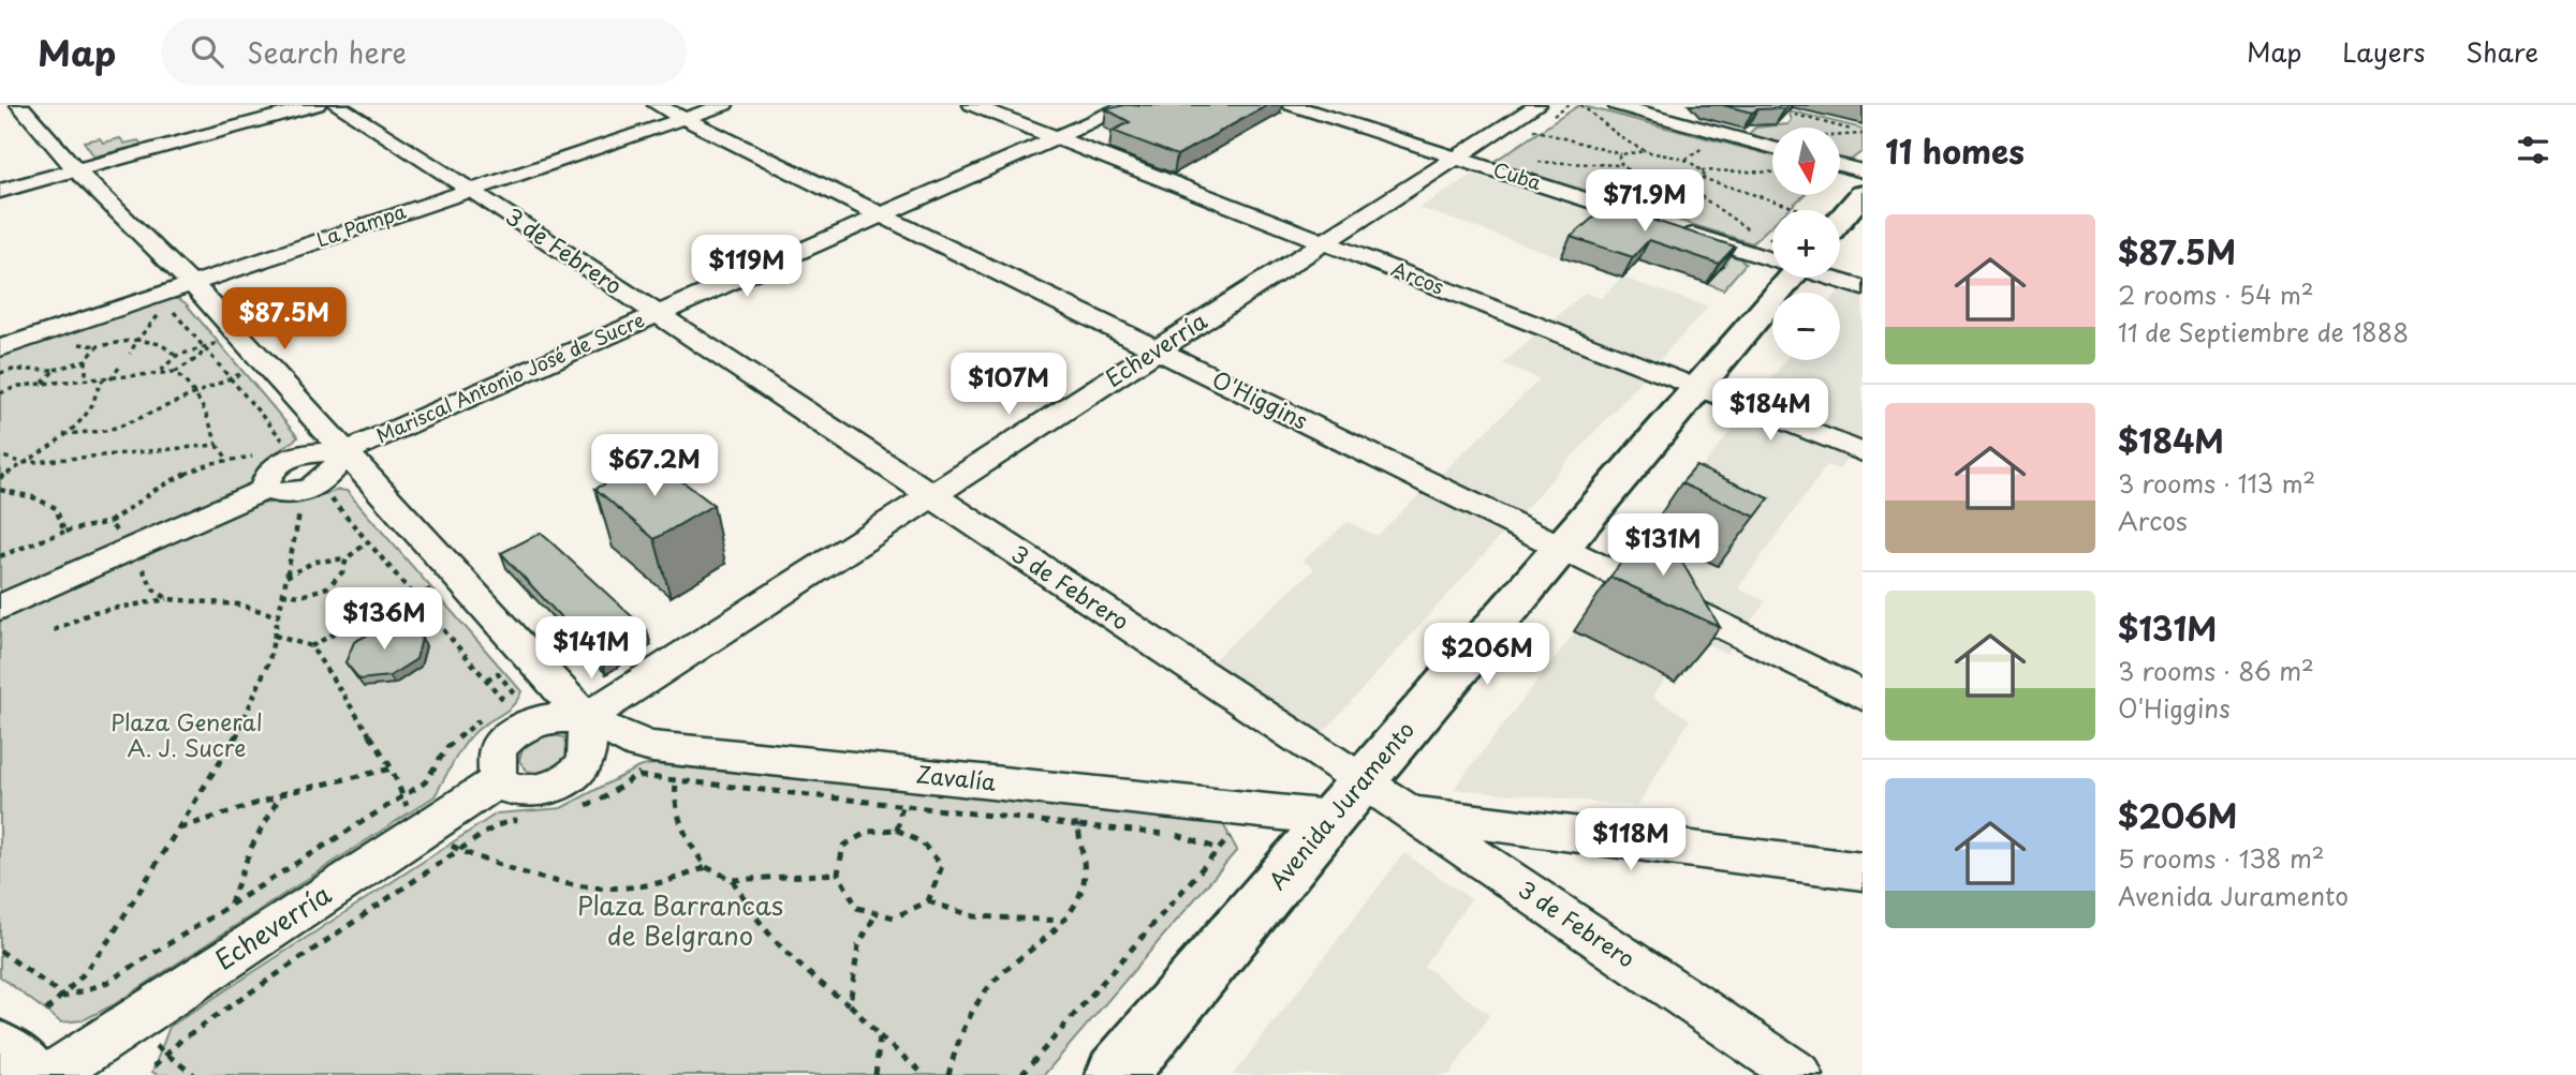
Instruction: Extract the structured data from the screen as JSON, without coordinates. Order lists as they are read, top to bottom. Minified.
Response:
{"streets":{"main road":["Avenida Juramento"],"street":["Cuba","La Pampa","3 de Febrero","Arcos","Echeverría","Mariscal Antonio José de Sucre","O'Higgins","Zavalía"]},"crossings":[["Cuba","Echeverría"],["La Pampa","3 de Febrero"],["La Pampa","O'Higgins"],["3 de Febrero","Echeverría"],["3 de Febrero","Mariscal Antonio José de Sucre"],["3 de Febrero","Zavalía"],["3 de Febrero","Avenida Juramento"],["Arcos","Echeverría"],["Arcos","Mariscal Antonio José de Sucre"],["Arcos","Avenida Juramento"],["Echeverría","O'Higgins"],["Echeverría","Zavalía"],["Mariscal Antonio José de Sucre","O'Higgins"],["O'Higgins","Avenida Juramento"],["Zavalía","Avenida Juramento"]],"parks":["Plaza General A. J. Sucre","Plaza Barrancas de Belgrano"],"north":"bottom","page":{"header":"Map","search":"Search here","nav":["Map","Layers","Share"],"heading":"11 homes","map_buttons":["+","−"],"price":["$71.9M","$119M","$87.5M","$107M","$184M","$67.2M","$131M","$136M","$141M","$206M","$118M"],"list":[{"name":"$87.5M","note":"2 rooms · 54 m² · 11 de Septiembre de 1888"},{"name":"$184M","note":"3 rooms · 113 m² · Arcos"},{"name":"$131M","note":"3 rooms · 86 m² · O'Higgins"},{"name":"$206M","note":"5 rooms · 138 m² · Avenida Juramento"}]}}
